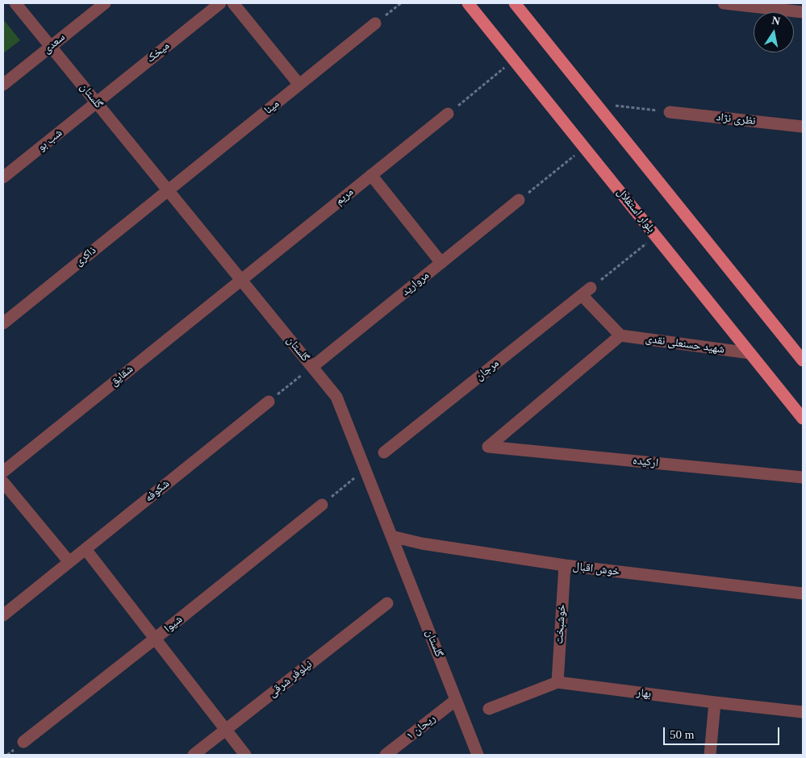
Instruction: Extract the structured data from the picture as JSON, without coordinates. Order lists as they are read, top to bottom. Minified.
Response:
{"streets":{"main road":["بلوار استقلال"],"street":["سعدی","میخک","گلستان","مینا","نظری نژاد","شب بو","مریم","ذاکری","مروارید","شهید حسنعلی نقدی","مرجان","شقایق","ارکیده","شکوفه","خوش اقبال","شیوا","خوشبخت","نیلوفر شرقی","بهار","ریحان ۱"]},"crossings":[["سعدی","گلستان"],["میخک","گلستان"],["میخک","شب بو"],["گلستان","مینا"],["گلستان","شب بو"],["گلستان","مریم"],["گلستان","ذاکری"],["گلستان","مروارید"],["گلستان","شقایق"],["گلستان","خوش اقبال"],["گلستان","ریحان ۱"],["مینا","ذاکری"],["مریم","شقایق"],["بلوار استقلال","شهید حسنعلی نقدی"],["شهید حسنعلی نقدی","ارکیده"],["خوش اقبال","خوشبخت"],["خوشبخت","بهار"]],"scale_bar":"50 m","north":"top"}
